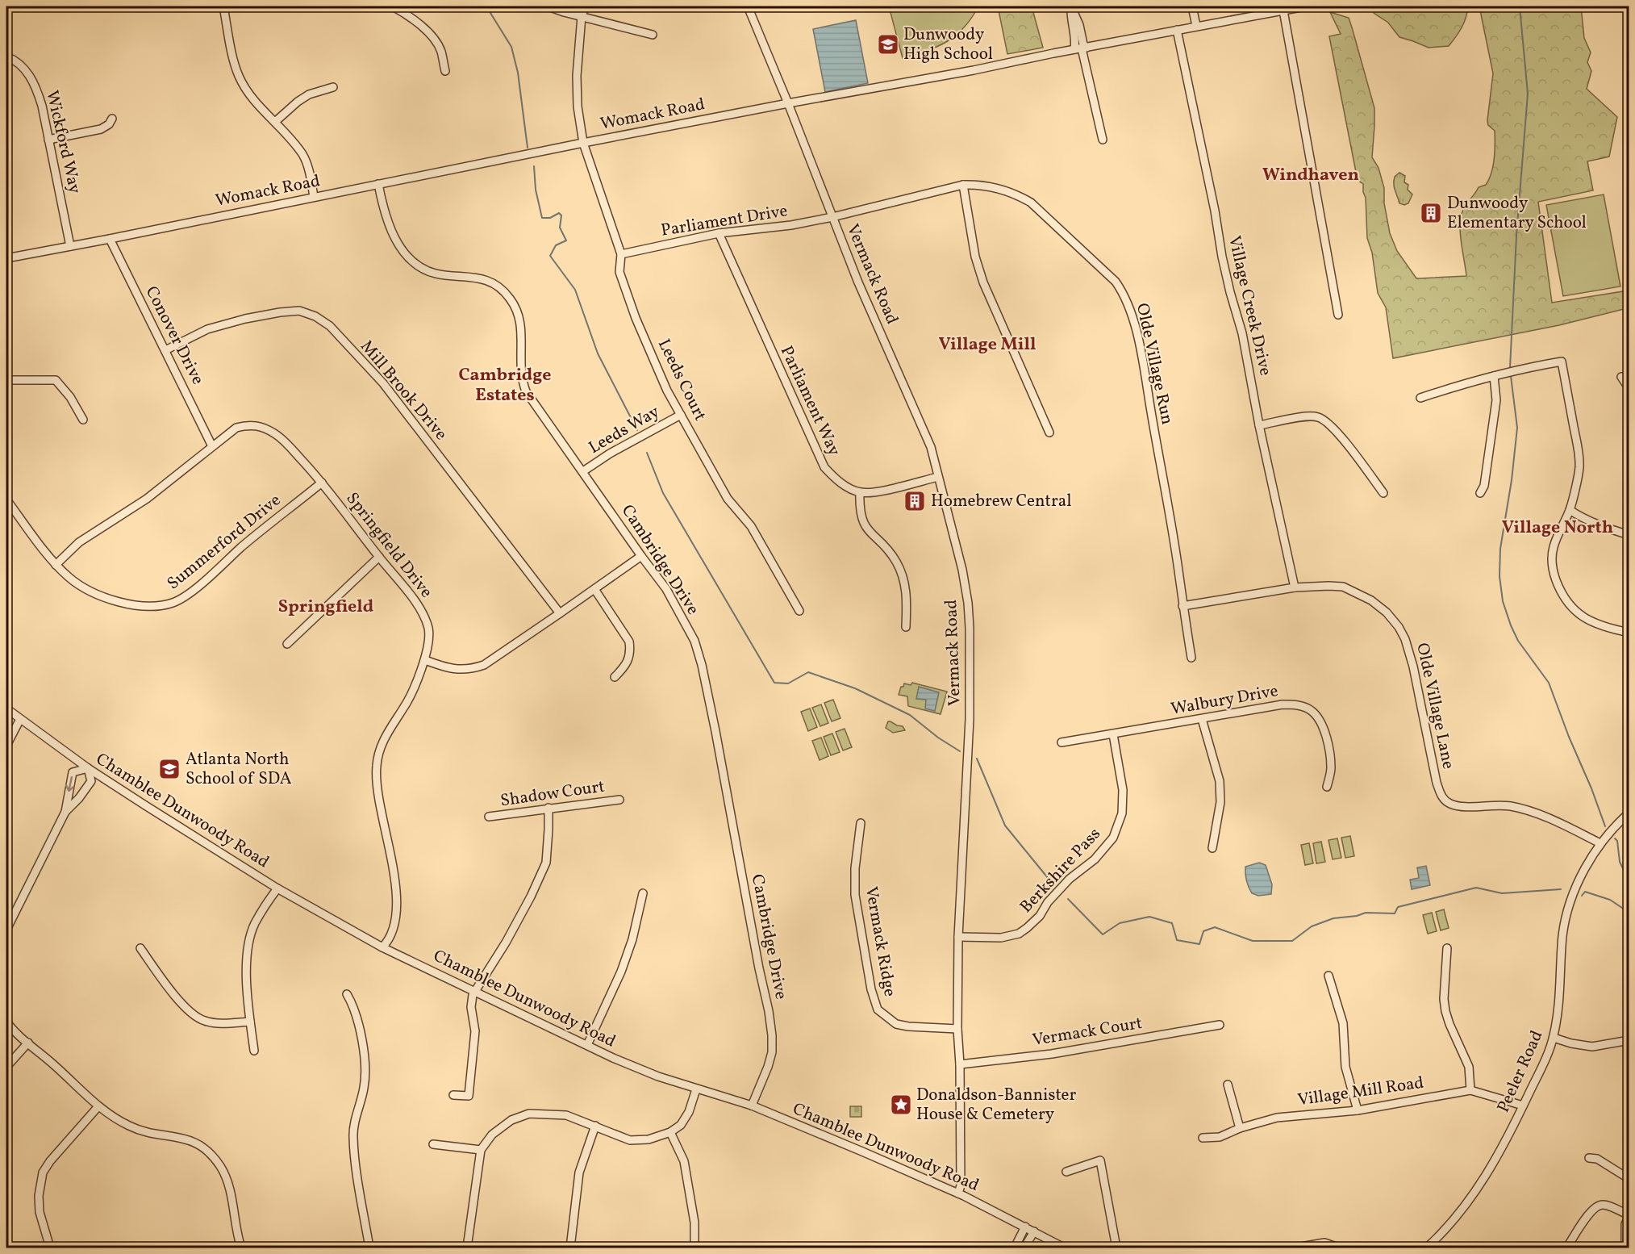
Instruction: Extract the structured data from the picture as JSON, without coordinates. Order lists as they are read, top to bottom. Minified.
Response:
{"streets":{"street":["Womack Road","Wickford Way","Parliament Drive","Vermack Road","Village Creek Drive","Conover Drive","Olde Village Run","Leeds Court","Mill Brook Drive","Parliament Way","Leeds Way","Summerford Drive","Springfield Drive","Cambridge Drive","Walbury Drive","Olde Village Lane","Shadow Court","Chamblee Dunwoody Road","Berkshire Pass","Vermack Ridge","Vermack Court","Peeler Road","Village Mill Road"]},"crossings":[["Womack Road","Wickford Way"],["Womack Road","Vermack Road"],["Womack Road","Village Creek Drive"],["Womack Road","Conover Drive"],["Womack Road","Leeds Court"],["Womack Road","Cambridge Drive"],["Parliament Drive","Vermack Road"],["Parliament Drive","Olde Village Run"],["Parliament Drive","Leeds Court"],["Parliament Drive","Parliament Way"],["Vermack Road","Olde Village Run"],["Vermack Road","Chamblee Dunwoody Road"],["Vermack Road","Berkshire Pass"],["Vermack Road","Vermack Ridge"],["Vermack Road","Vermack Court"],["Village Creek Drive","Olde Village Lane"],["Conover Drive","Mill Brook Drive"],["Conover Drive","Springfield Drive"],["Olde Village Run","Olde Village Lane"],["Leeds Court","Leeds Way"],["Leeds Way","Cambridge Drive"],["Summerford Drive","Springfield Drive"],["Springfield Drive","Chamblee Dunwoody Road"],["Cambridge Drive","Chamblee Dunwoody Road"],["Walbury Drive","Berkshire Pass"],["Olde Village Lane","Peeler Road"],["Peeler Road","Village Mill Road"]],"districts":["Windhaven","Village Mill","Cambridge Estates","Village North","Springfield"],"places":{"school or university":["Dunwoody High School","Atlanta North School of SDA"],"building":["Dunwoody Elementary School","Homebrew Central"],"place":["Donaldson-Bannister House & Cemetery"]}}
